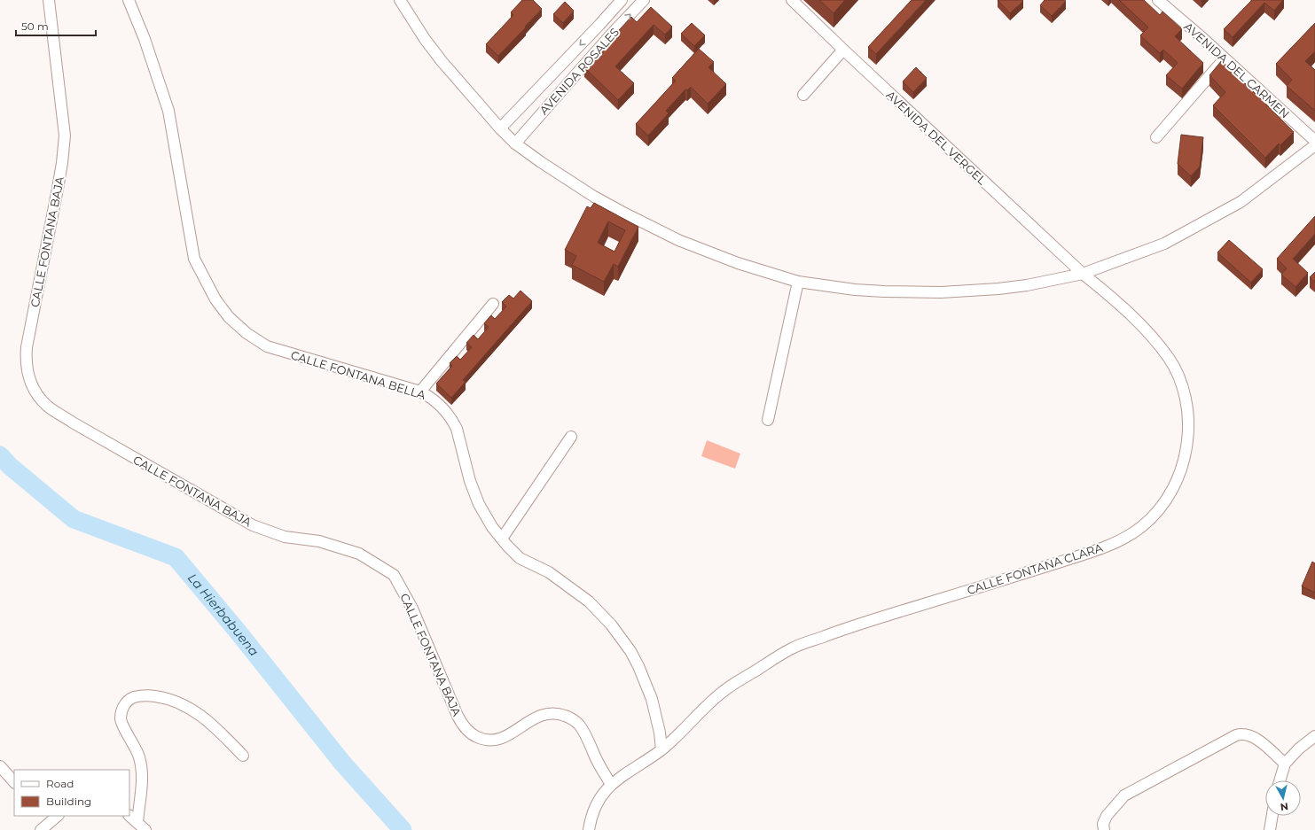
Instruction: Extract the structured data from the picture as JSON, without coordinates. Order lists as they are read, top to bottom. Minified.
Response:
{"streets":{"street":["AVENIDA DEL CARMEN","AVENIDA ROSALES","AVENIDA DEL VERGEL","CALLE FONTANA BAJA","CALLE FONTANA BELLA","CALLE FONTANA CLARA"]},"crossings":[["AVENIDA DEL VERGEL","CALLE FONTANA CLARA"],["CALLE FONTANA BELLA","CALLE FONTANA CLARA"]],"water":["La Hierbabuena"],"legend":["Road","Building"],"scale_bar":"50 m","north":"bottom"}
